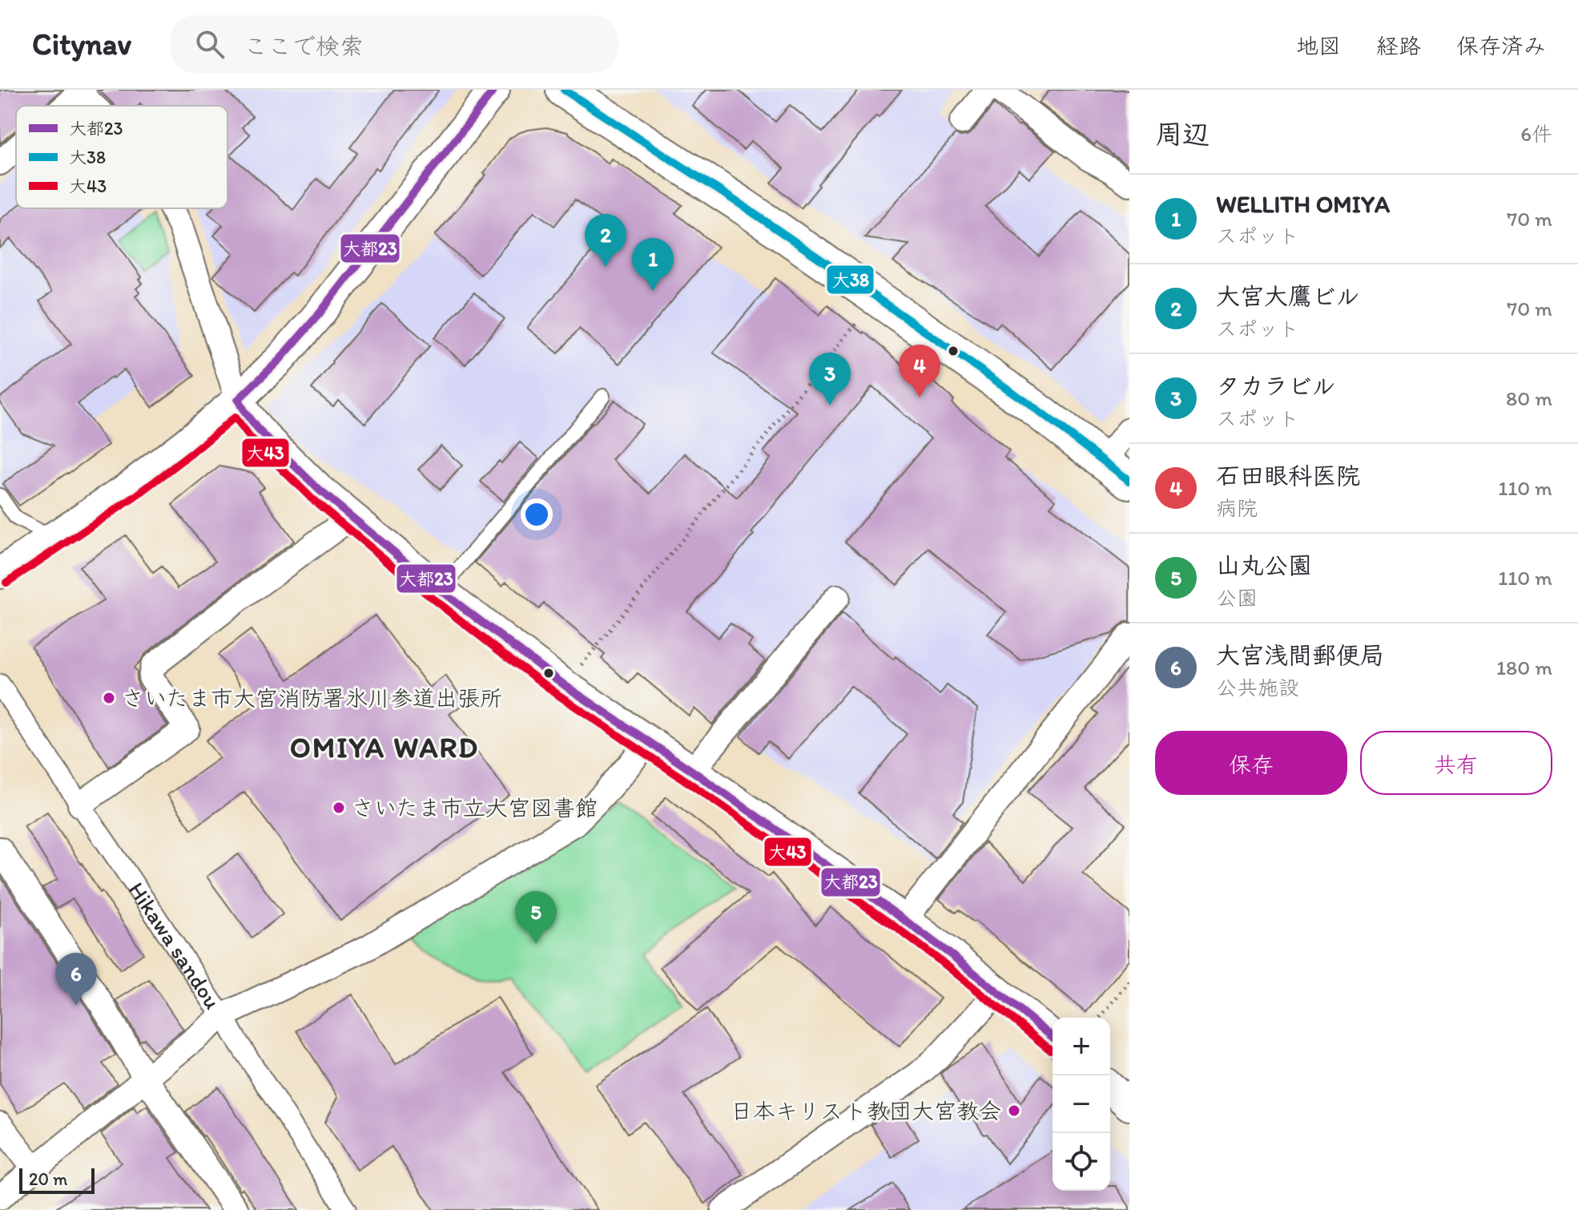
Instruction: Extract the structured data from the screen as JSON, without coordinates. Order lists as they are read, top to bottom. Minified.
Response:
{"streets":{"street":["Hikawa sandou"]},"districts":["OMIYA WARD"],"places":["さいたま市大宮消防署氷川参道出張所","さいたま市立大宮図書館","日本キリスト教団大宮教会"],"lines":["transit line 大都23","transit line 大38","transit line 大43"],"legend":["大都23","大38","大43"],"scale_bar":"20 m","page":{"header":"Citynav","search":"ここで検索","nav":["地図","経路","保存済み"],"heading":["周辺","6件"],"list":[{"mark":"1","name":"WELLITH OMIYA","note":"スポット","value":"70 m"},{"mark":"2","name":"大宮大鷹ビル","note":"スポット","value":"70 m"},{"mark":"3","name":"タカラビル","note":"スポット","value":"80 m"},{"mark":"4","name":"石田眼科医院","note":"病院","value":"110 m"},{"mark":"5","name":"山丸公園","note":"公園","value":"110 m"},{"mark":"6","name":"大宮浅間郵便局","note":"公共施設","value":"180 m"}],"pins":["2","1","4","3","5","6"],"buttons":["保存","共有"],"map_buttons":["+","−"],"scale":"20 m"}}
